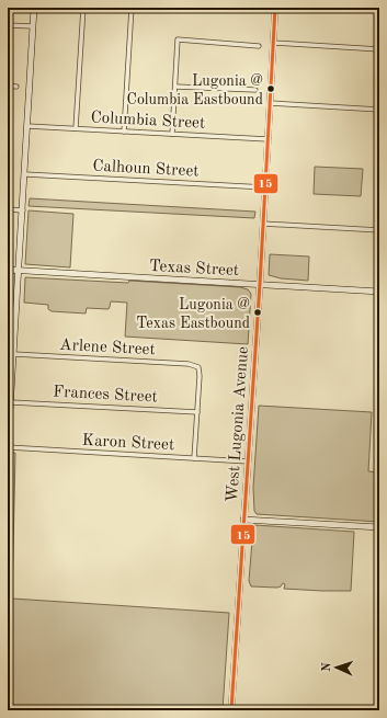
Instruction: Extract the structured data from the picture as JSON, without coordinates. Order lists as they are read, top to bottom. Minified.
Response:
{"streets":{"street":["Columbia Street","Calhoun Street","Texas Street","Arlene Street","Frances Street","West Lugonia Avenue","Karon Street"]},"crossings":[["Columbia Street","West Lugonia Avenue"],["Calhoun Street","West Lugonia Avenue"],["Texas Street","West Lugonia Avenue"],["Arlene Street","Frances Street"],["West Lugonia Avenue","Karon Street"]],"places":["Lugonia @ Columbia Eastbound","Lugonia @ Texas Eastbound"],"lines":["transit line 15"],"north":"left"}
